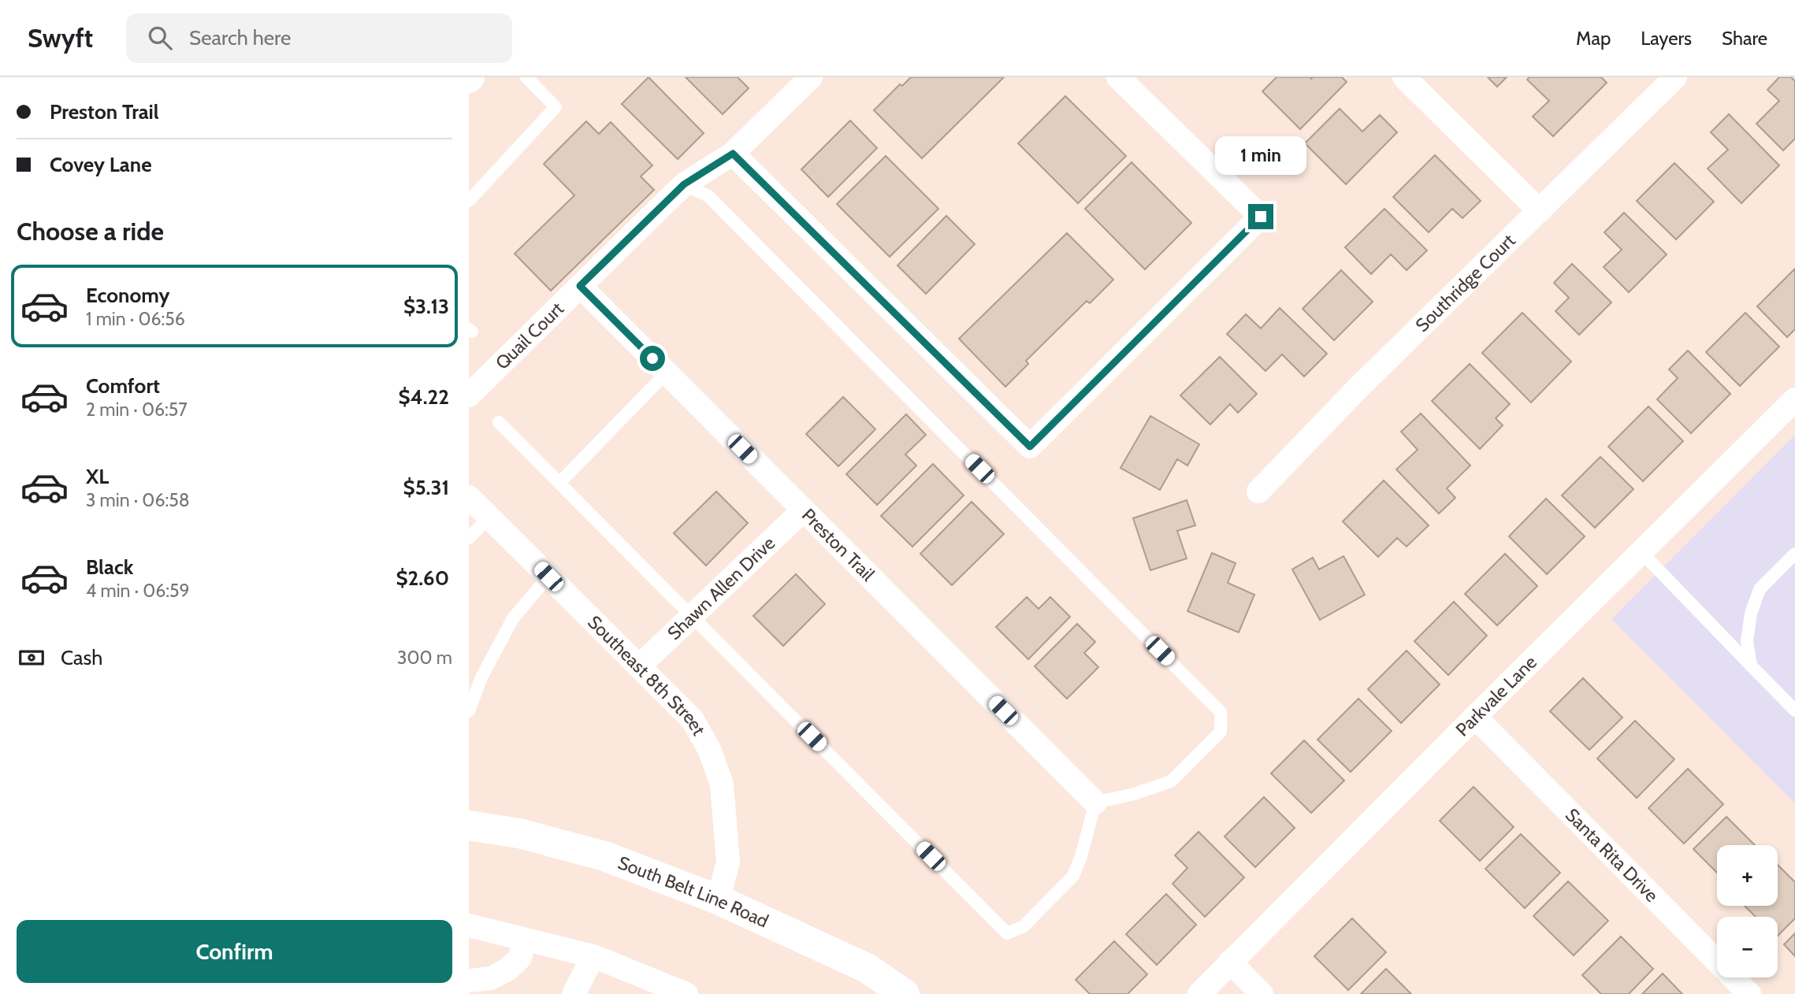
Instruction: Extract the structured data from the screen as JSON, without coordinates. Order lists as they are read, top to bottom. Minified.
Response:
{"streets":{"main road":["South Belt Line Road"],"street":["Southridge Court","Quail Court","Preston Trail","Shawn Allen Drive","Southeast 8th Street","Parkvale Lane","Santa Rita Drive"]},"crossings":[["Quail Court","Preston Trail"],["Preston Trail","Shawn Allen Drive"],["Shawn Allen Drive","Southeast 8th Street"],["Southeast 8th Street","South Belt Line Road"],["Parkvale Lane","Santa Rita Drive"]],"page":{"header":"Swyft","search":"Search here","nav":["Map","Layers","Share"],"banner":["Preston Trail","Covey Lane"],"bubble":"1 min","heading":"Choose a ride","list":[{"name":"Economy","note":"1 min · 06:56","value":"$3.13"},{"name":"Comfort","note":"2 min · 06:57","value":"$4.22"},{"name":"XL","note":"3 min · 06:58","value":"$5.31"},{"name":"Black","note":"4 min · 06:59","value":"$2.60"}],"pay":["Cash","300 m"],"map_buttons":["+","−"],"buttons":"Confirm"}}
